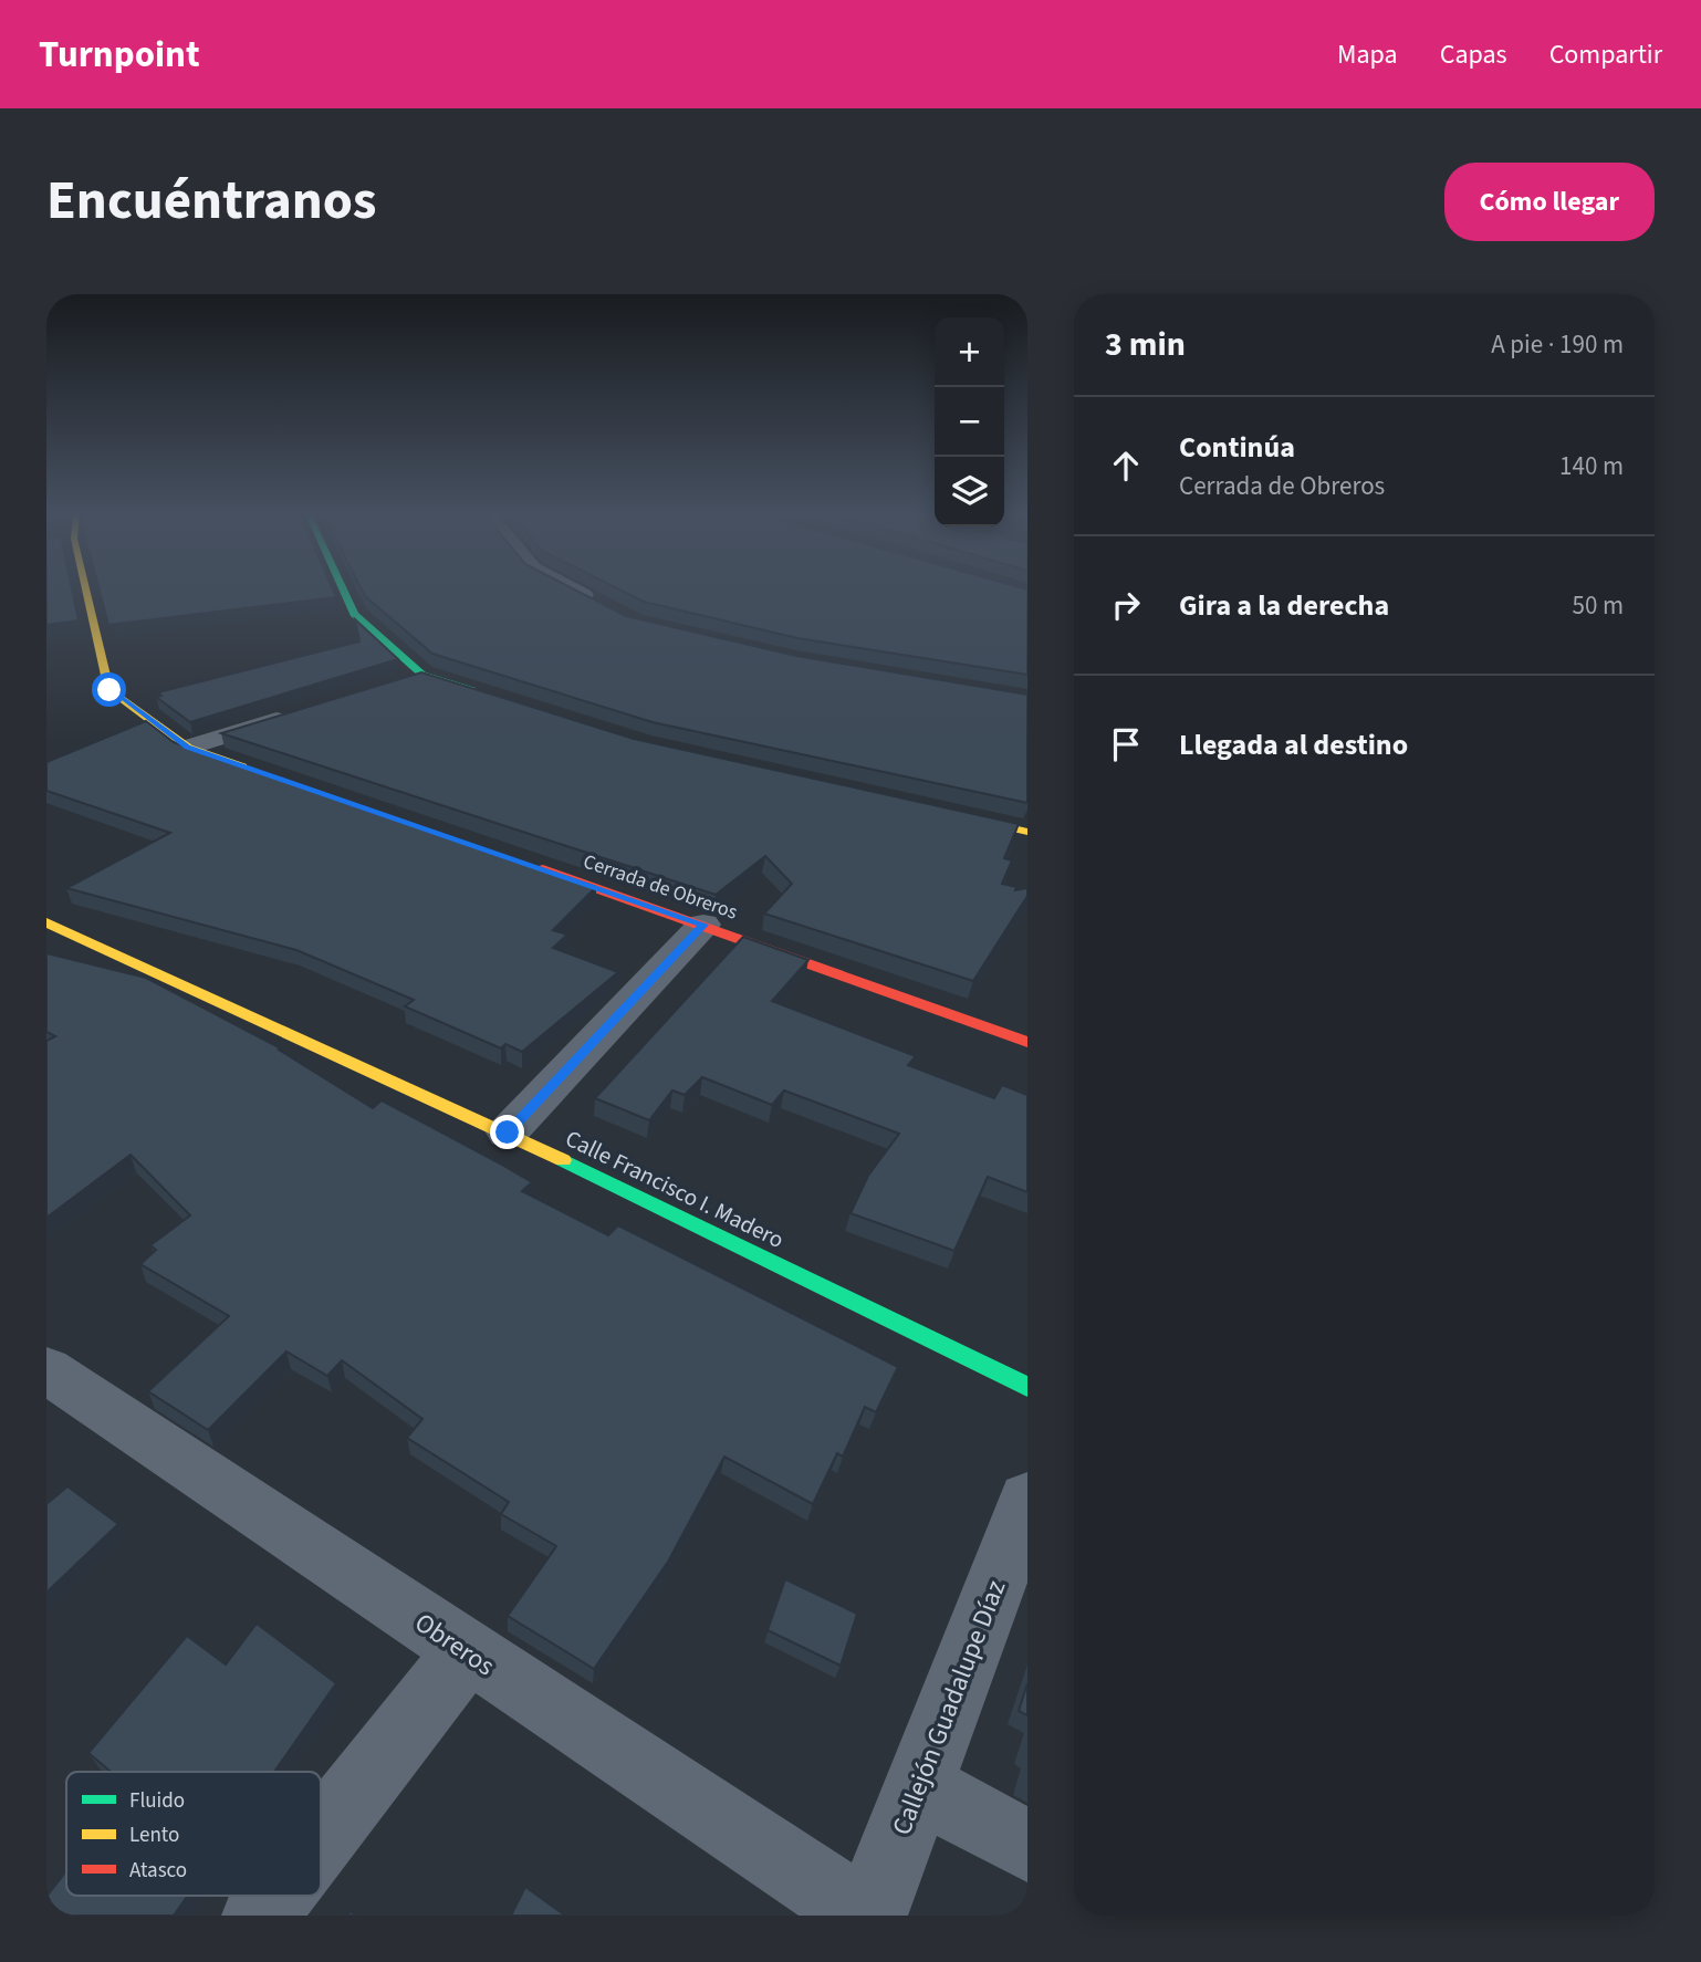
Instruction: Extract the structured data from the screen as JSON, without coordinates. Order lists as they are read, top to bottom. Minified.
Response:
{"streets":{"street":["Cerrada de Obreros","Calle Francisco I. Madero","Obreros","Callejón Guadalupe Díaz"]},"crossings":[["Obreros","Callejón Guadalupe Díaz"]],"legend":["Fluido","Lento","Atasco"],"page":{"header":"Turnpoint","nav":["Mapa","Capas","Compartir"],"title":"Encuéntranos","buttons":"Cómo llegar","heading":["3 min","A pie · 190 m"],"map_buttons":["+","−"],"list":[["Continúa","Cerrada de Obreros","140 m"],["Gira a la derecha","50 m"],"Llegada al destino"]}}
